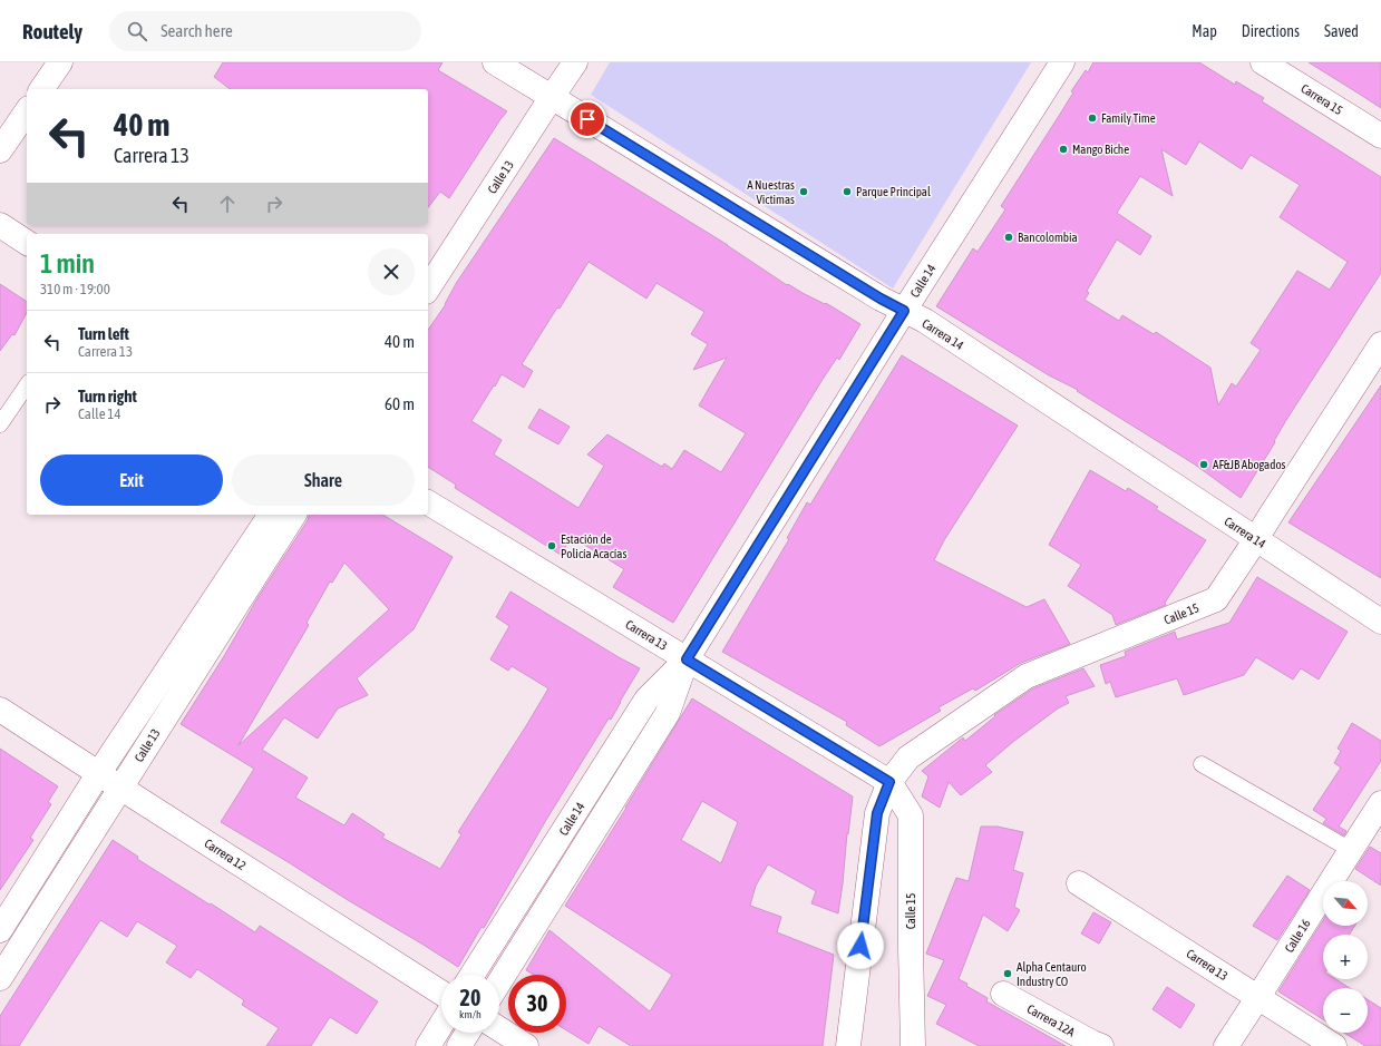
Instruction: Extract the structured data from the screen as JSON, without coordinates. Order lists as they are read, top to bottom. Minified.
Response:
{"streets":{"street":["Carrera 15","Calle 13","Calle 14","Carrera 14","Calle 15","Carrera 13","Carrera 12","Calle 16","Carrera 12A"]},"crossings":[["Calle 13","Carrera 14"],["Calle 13","Carrera 12"],["Calle 14","Carrera 14"],["Calle 14","Carrera 13"],["Carrera 14","Calle 15"],["Calle 15","Carrera 13"],["Carrera 13","Calle 16"]],"places":["Family Time","Mango Biche","A Nuestras Victimas","Parque Principal","Bancolombia","AF&JB Abogados","Estación de Policía Acacías","Alpha Centauro Industry CO"],"north":"bottom right","page":{"header":"Routely","search":"Search here","nav":["Map","Directions","Saved"],"turn":["40 m","Carrera 13"],"heading":["1 min","310 m · 19:00"],"list":[{"name":"Turn left","note":"Carrera 13","value":"40 m"},{"name":"Turn right","note":"Calle 14","value":"60 m"}],"buttons":["Exit","Share"],"map_buttons":["+","−"],"speed":"20 km/h","limit":"30"}}
